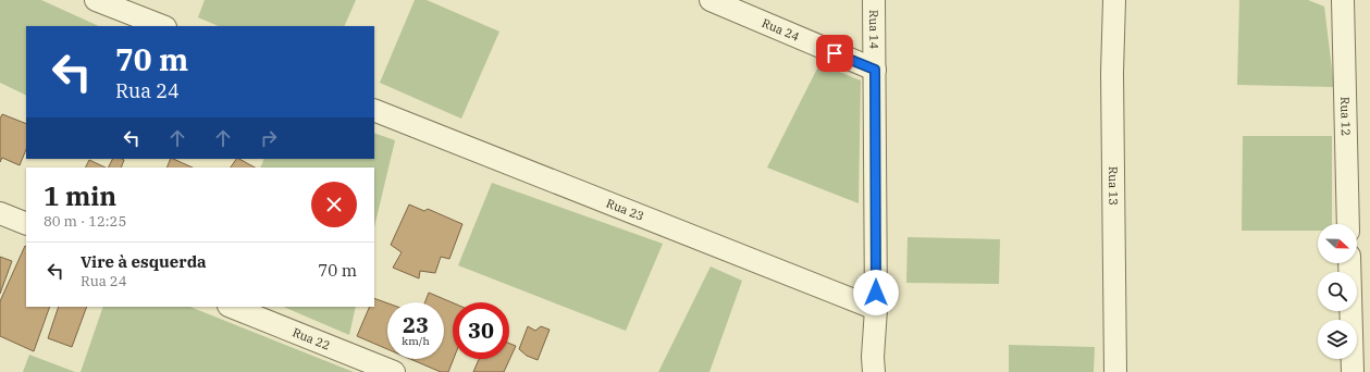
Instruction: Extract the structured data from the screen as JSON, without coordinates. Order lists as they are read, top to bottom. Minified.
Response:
{"streets":{"street":["Rua 24","Rua 14","Rua 12","Rua 13","Rua 23","Rua 22"]},"crossings":[["Rua 24","Rua 14"],["Rua 14","Rua 23"]],"north":"right","page":{"turn":["70 m","Rua 24"],"heading":["1 min","80 m · 12:25"],"list":[{"name":"Vire à esquerda","note":"Rua 24","value":"70 m"}],"speed":"23 km/h","limit":"30"}}
